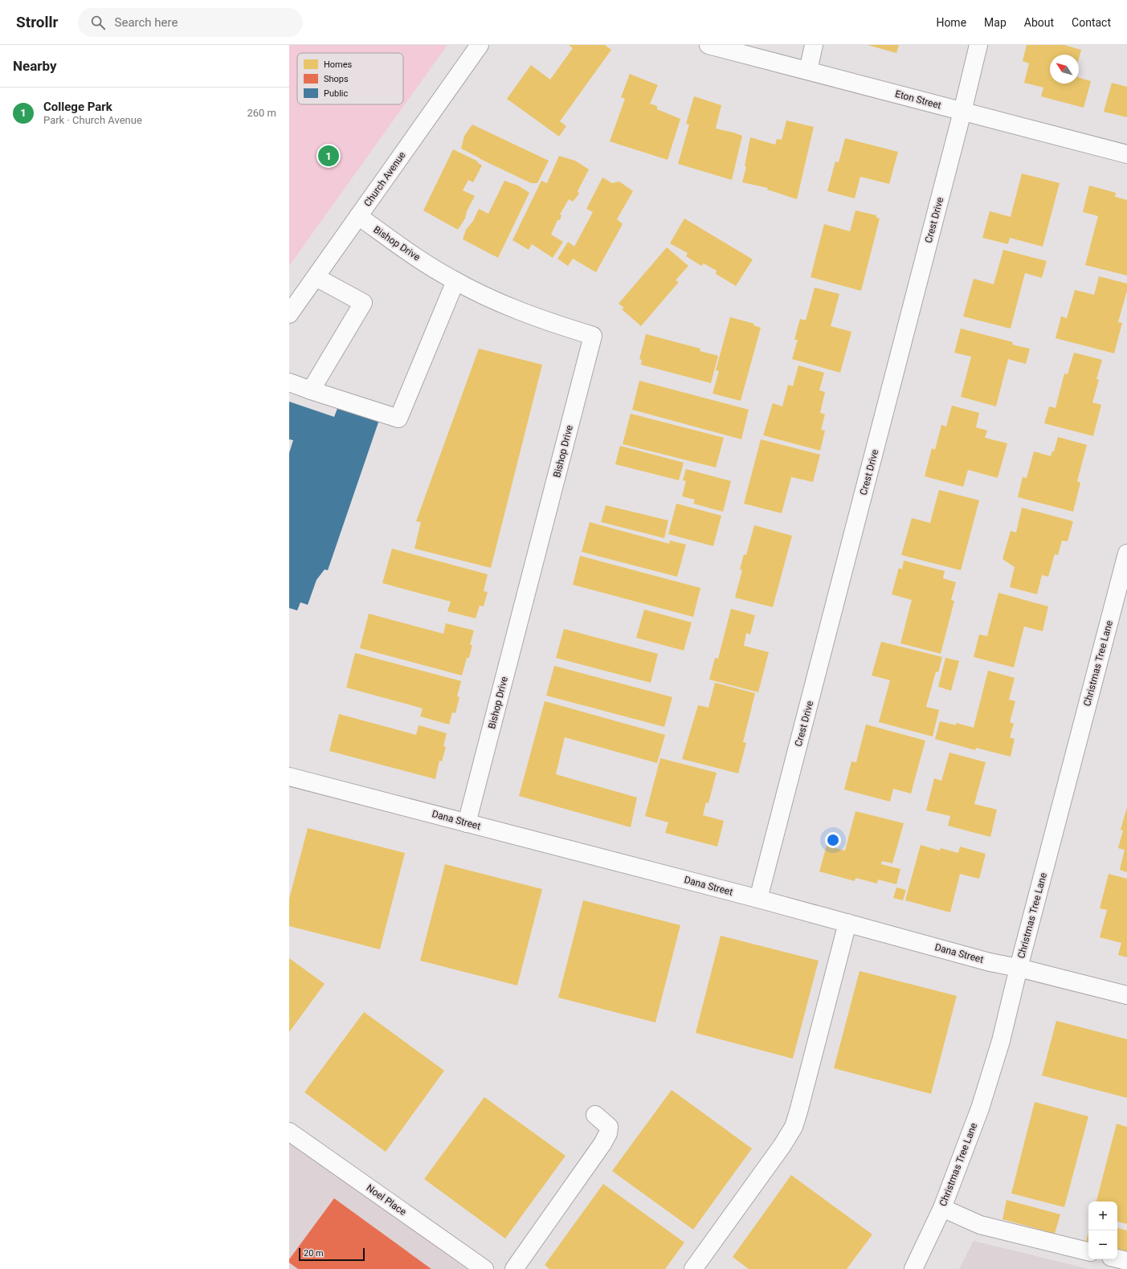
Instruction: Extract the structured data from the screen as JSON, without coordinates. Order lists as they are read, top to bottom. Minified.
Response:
{"streets":{"street":["Eton Street","Church Avenue","Crest Drive","Bishop Drive","Christmas Tree Lane","Dana Street","Noel Place"]},"crossings":[["Eton Street","Crest Drive"],["Church Avenue","Bishop Drive"],["Crest Drive","Dana Street"],["Bishop Drive","Dana Street"],["Christmas Tree Lane","Dana Street"]],"legend":["Homes","Shops","Public"],"scale_bar":"20 m","north":"top left","page":{"header":"Strollr","search":"Search here","nav":["Home","Map","About","Contact"],"heading":"Nearby","list":[{"mark":"1","name":"College Park","note":"Park · Church Avenue","value":"260 m"}],"pins":"1","map_buttons":["+","−"],"scale":"20 m"}}
